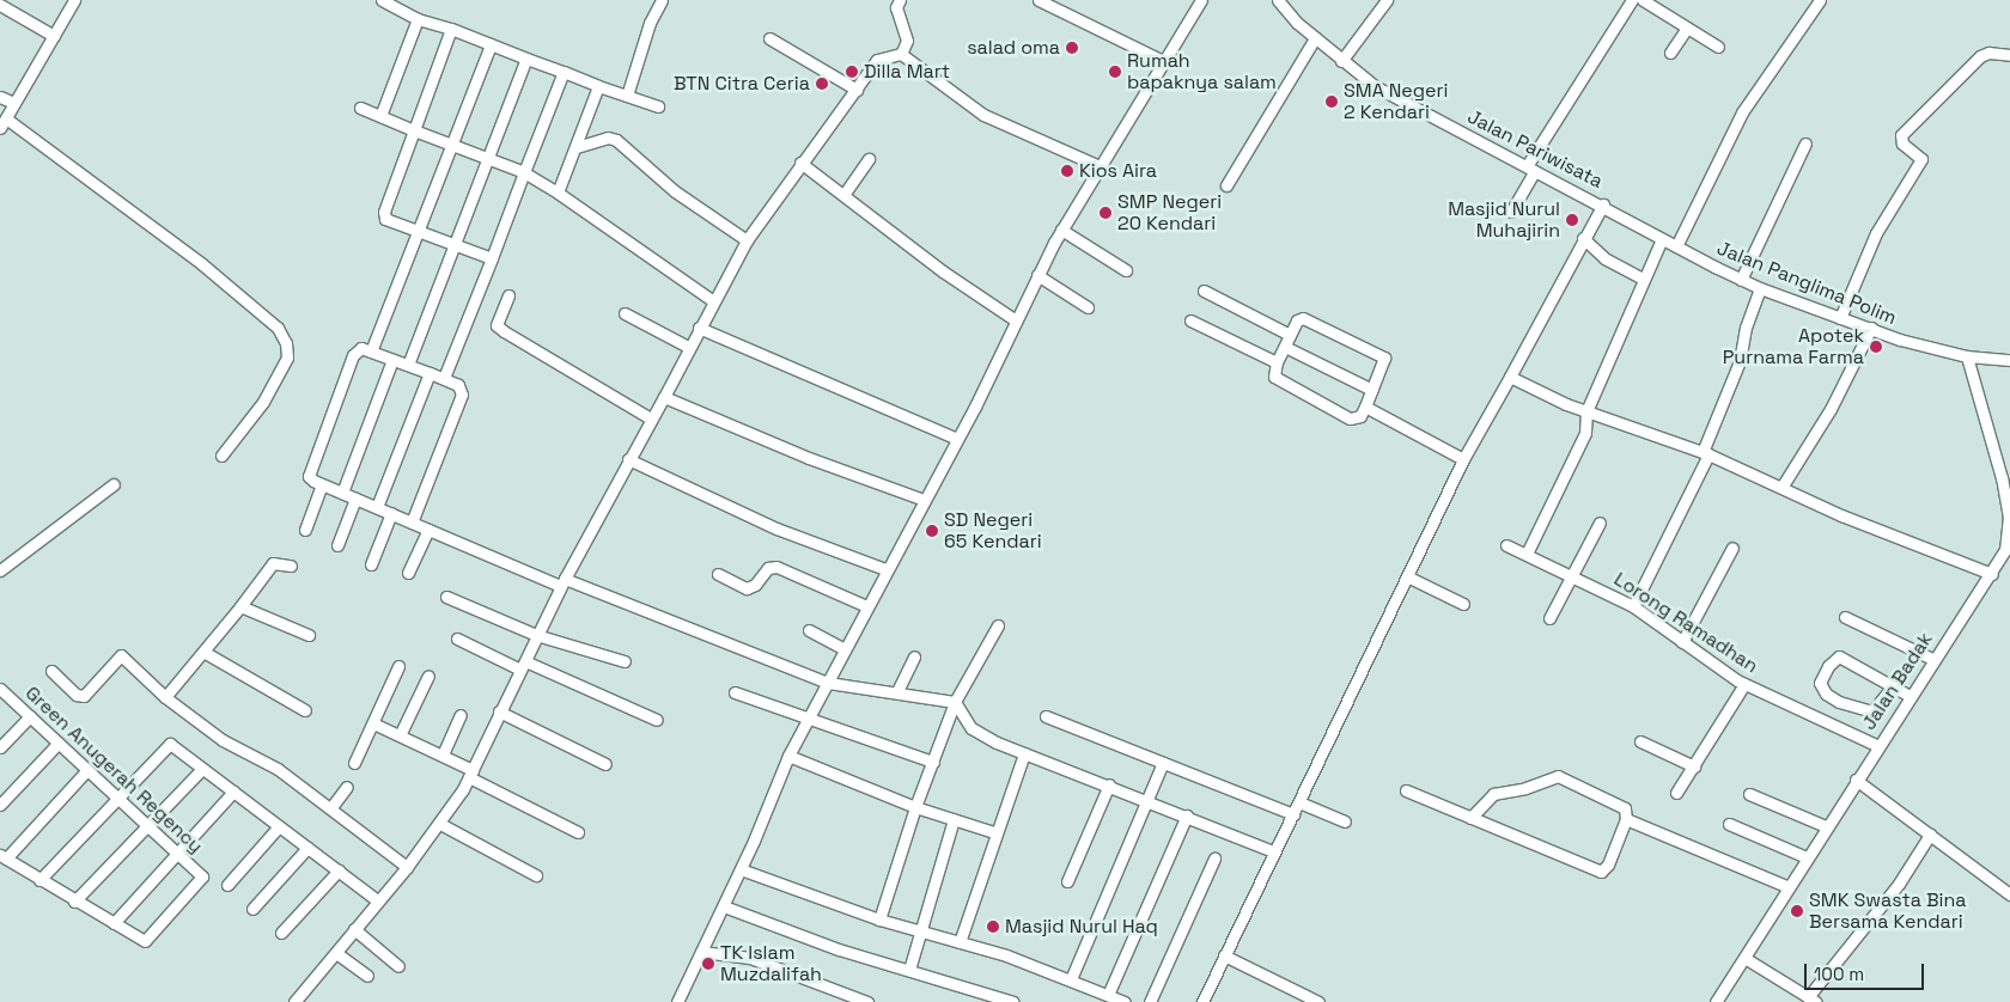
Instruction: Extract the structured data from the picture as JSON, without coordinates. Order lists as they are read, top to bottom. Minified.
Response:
{"streets":{"street":["Jalan Pariwisata","Jalan Panglima Polim","Lorong Ramadhan","Jalan Badak","Green Anugerah Regency"]},"crossings":[["Jalan Pariwisata","Jalan Panglima Polim"],["Jalan Panglima Polim","Jalan Badak"],["Lorong Ramadhan","Jalan Badak"]],"places":["salad oma","Dilla Mart","Rumah bapaknya salam","BTN Citra Ceria","SMA Negeri 2 Kendari","Kios Aira","SMP Negeri 20 Kendari","Masjid Nurul Muhajirin","Apotek Purnama Farma","SD Negeri 65 Kendari","SMK Swasta Bina Bersama Kendari","Masjid Nurul Haq","TK Islam Muzdalifah"],"scale_bar":"100 m"}
